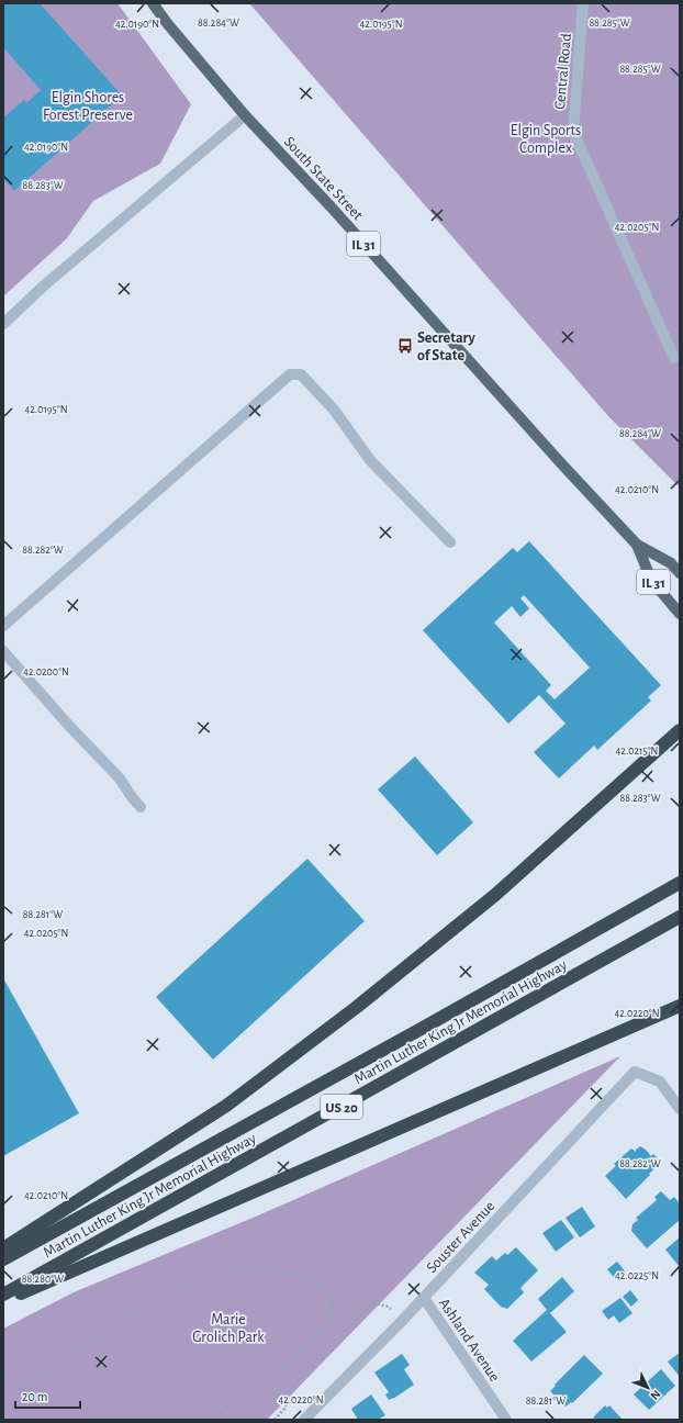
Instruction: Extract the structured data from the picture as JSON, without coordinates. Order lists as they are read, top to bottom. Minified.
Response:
{"streets":{"highway":["Martin Luther King Jr Memorial Highway","US 20"],"main road":["South State Street","IL 31"],"street":["Central Road","Souster Avenue","Ashland Avenue"]},"crossings":[["Souster Avenue","Ashland Avenue"]],"parks":["Elgin Shores Forest Preserve","Elgin Sports Complex","Marie Grolich Park"],"places":{"bus stop":["Secretary of State"]},"scale_bar":"20 m","north":"bottom right","coordinates":["88.285°W","88.284°W","42.0190°N","42.0195°N","88.283°W","42.0205°N","42.0210°N","88.282°W","42.0200°N","42.0215°N","88.281°W","42.0220°N","42.0225°N","88.280°W"]}
